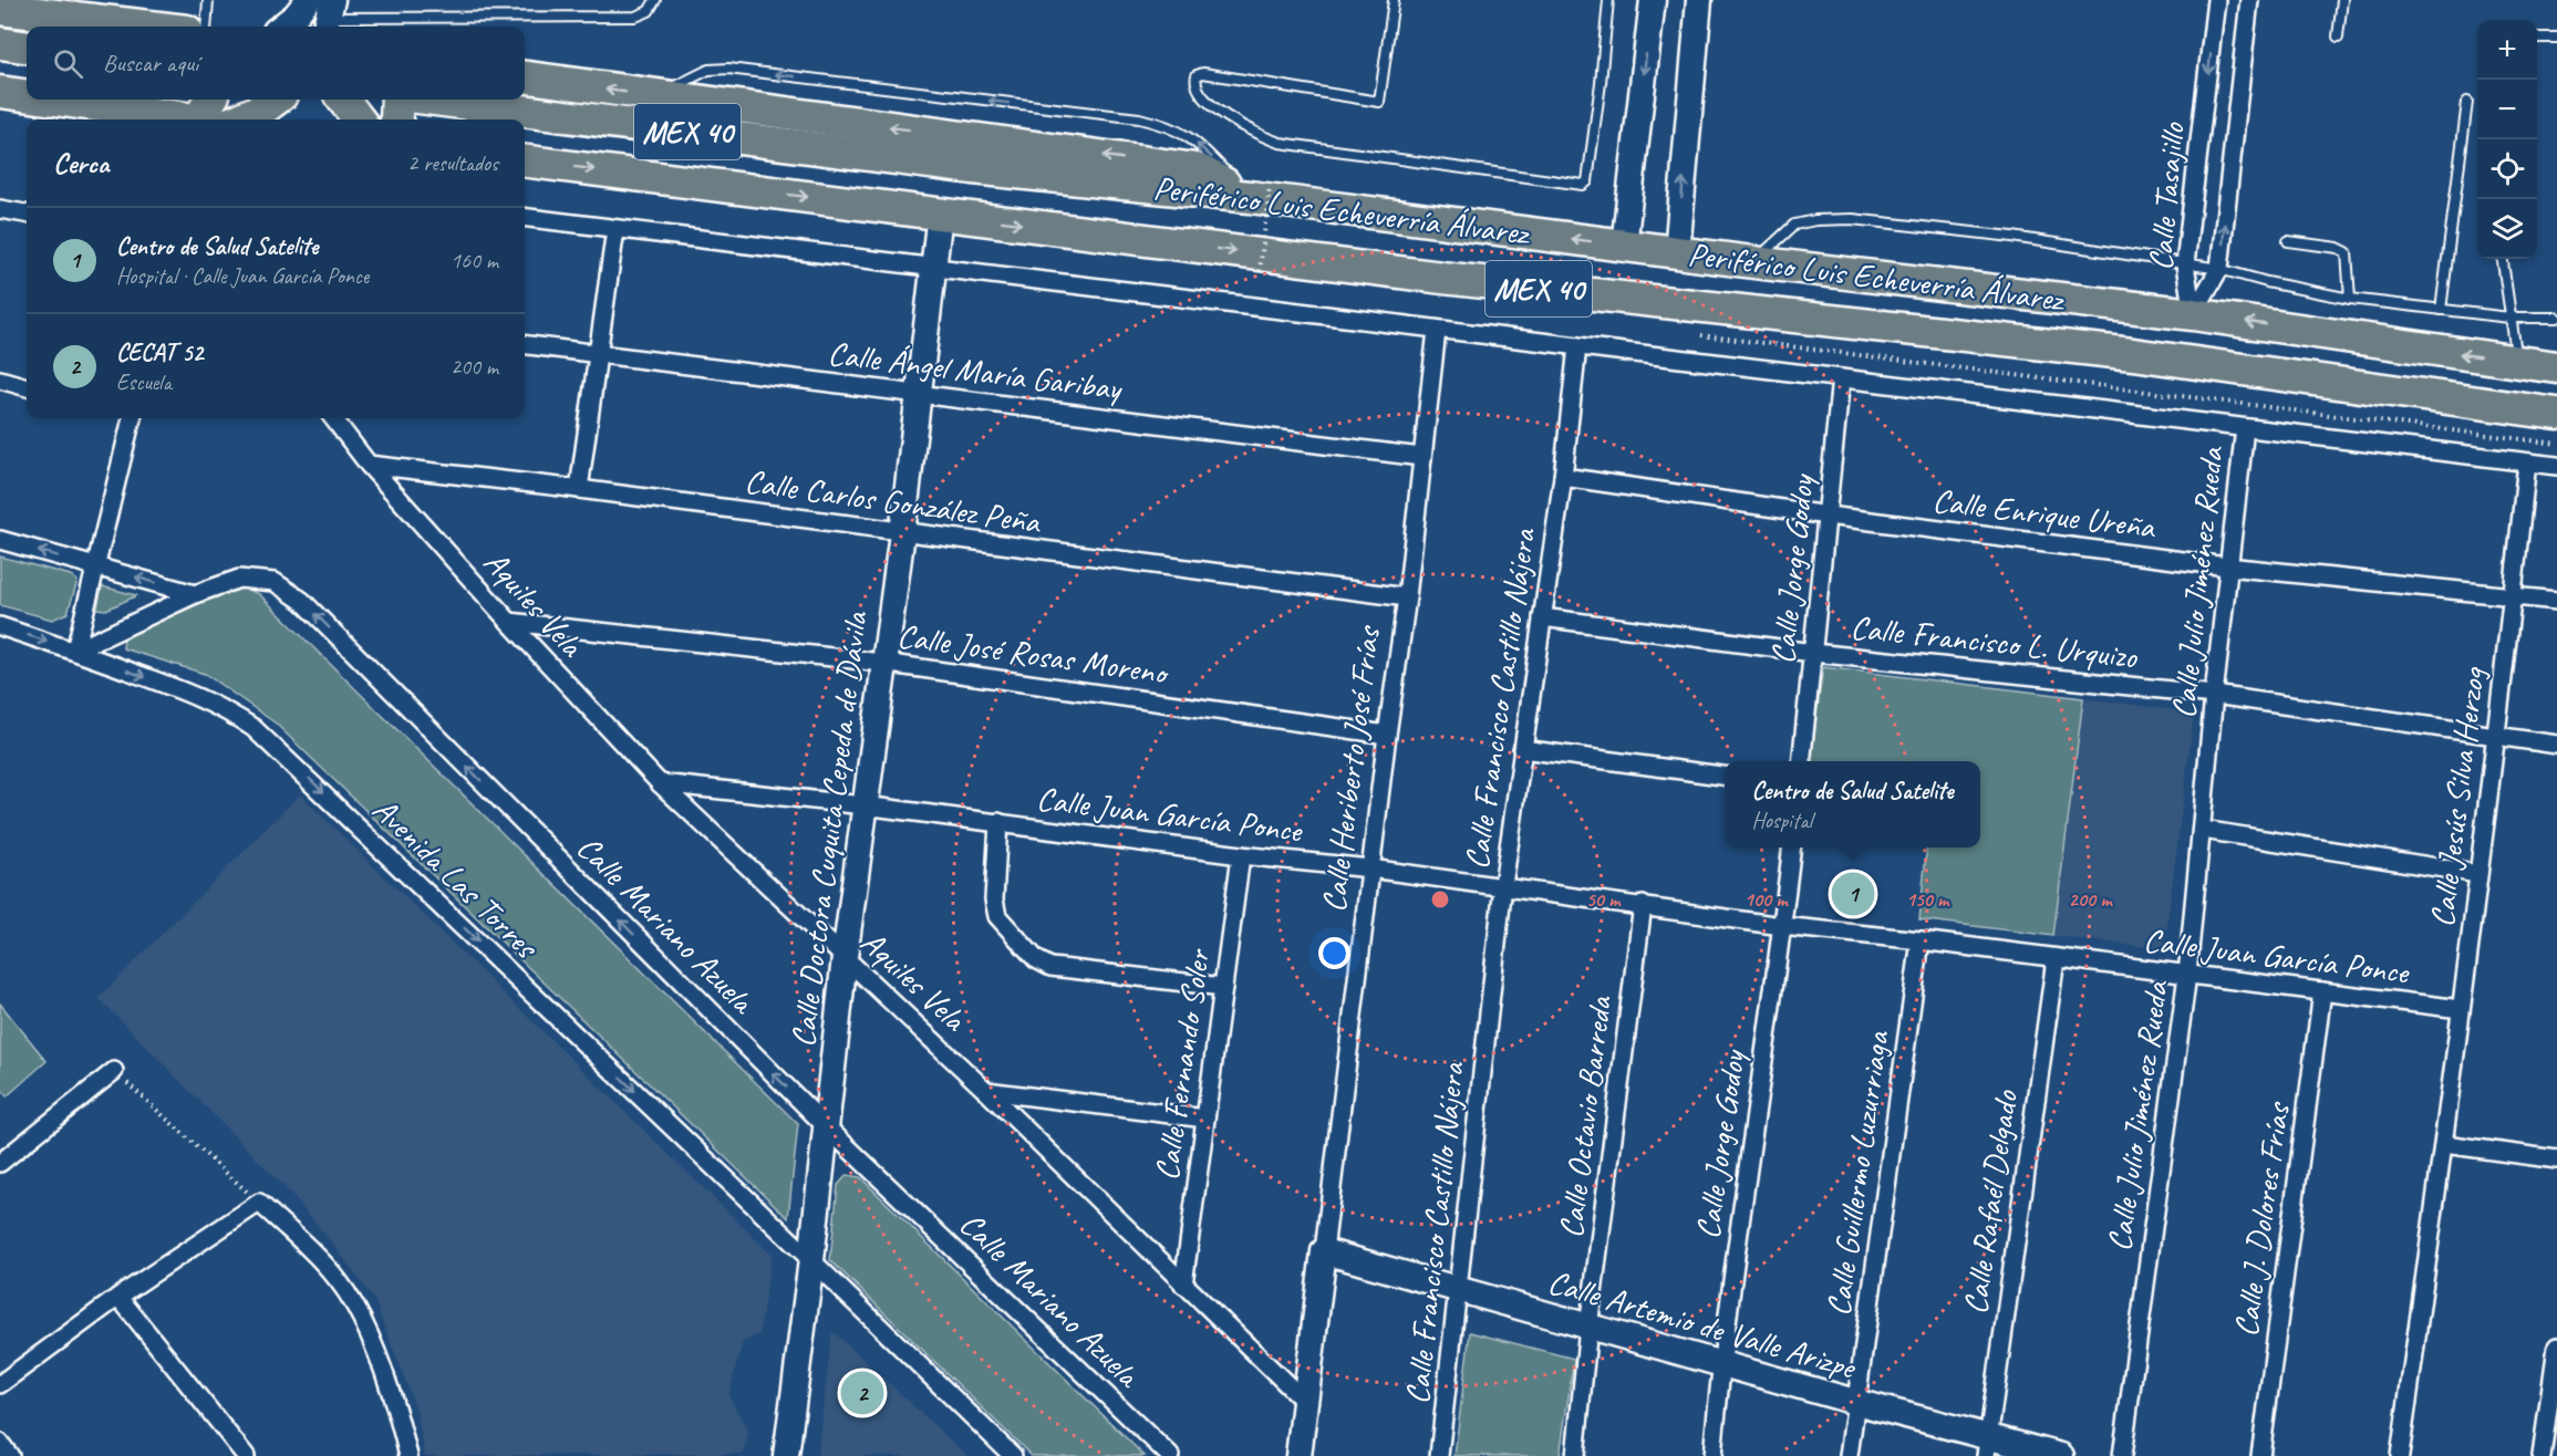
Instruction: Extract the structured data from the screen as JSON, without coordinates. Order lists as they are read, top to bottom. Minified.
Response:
{"streets":{"highway":["MEX 40","Periférico Luis Echeverría Álvarez"],"street":["Calle Tasajillo","Calle Ángel María Garibay","Calle Carlos González Peña","Calle Enrique Ureña","Calle Jorge Godoy","Calle Julio Jiménez Rueda","Aquiles Vela","Calle Francisco L. Urquizo","Calle José Rosas Moreno","Calle Francisco Castillo Nájera","Calle Heriberto José Frías","Calle Jesús Silva Herzog","Calle Juan García Ponce","Calle Doctora Cuquita Cepeda de Dávila","Avenida Las Torres","Calle Mariano Azuela","Calle Fernando Soler","Calle Octavio Barreda","Calle Guillermo Luzurriaga","Calle Rafaél Delgado","Calle J. Dolores Frías","Calle Artemio de Valle Arizpe"]},"crossings":[["Calle Tasajillo","Periférico Luis Echeverría Álvarez"],["Periférico Luis Echeverría Álvarez","Calle Doctora Cuquita Cepeda de Dávila"],["Calle Ángel María Garibay","Calle Heriberto José Frías"],["Calle Ángel María Garibay","Calle Doctora Cuquita Cepeda de Dávila"],["Calle Carlos González Peña","Aquiles Vela"],["Calle Carlos González Peña","Calle Heriberto José Frías"],["Calle Carlos González Peña","Calle Doctora Cuquita Cepeda de Dávila"],["Calle Enrique Ureña","Calle Jorge Godoy"],["Calle Enrique Ureña","Calle Julio Jiménez Rueda"],["Calle Enrique Ureña","Calle Francisco Castillo Nájera"],["Calle Enrique Ureña","Calle Jesús Silva Herzog"],["Calle Jorge Godoy","Calle Francisco L. Urquizo"],["Calle Jorge Godoy","Calle Juan García Ponce"],["Calle Jorge Godoy","Calle Artemio de Valle Arizpe"],["Calle Julio Jiménez Rueda","Calle Francisco L. Urquizo"],["Calle Julio Jiménez Rueda","Calle Juan García Ponce"],["Aquiles Vela","Calle José Rosas Moreno"],["Aquiles Vela","Calle Heriberto José Frías"],["Aquiles Vela","Calle Juan García Ponce"],["Aquiles Vela","Calle Doctora Cuquita Cepeda de Dávila"],["Aquiles Vela","Calle Fernando Soler"],["Calle Francisco L. Urquizo","Calle Francisco Castillo Nájera"],["Calle Francisco L. Urquizo","Calle Jesús Silva Herzog"],["Calle José Rosas Moreno","Calle Heriberto José Frías"],["Calle José Rosas Moreno","Calle Doctora Cuquita Cepeda de Dávila"],["Calle Francisco Castillo Nájera","Calle Juan García Ponce"],["Calle Francisco Castillo Nájera","Calle Artemio de Valle Arizpe"],["Calle Heriberto José Frías","Calle Juan García Ponce"],["Calle Heriberto José Frías","Calle Artemio de Valle Arizpe"],["Calle Jesús Silva Herzog","Calle Juan García Ponce"],["Calle Juan García Ponce","Calle Doctora Cuquita Cepeda de Dávila"],["Calle Juan García Ponce","Calle Fernando Soler"],["Calle Juan García Ponce","Calle Octavio Barreda"],["Calle Juan García Ponce","Calle Guillermo Luzurriaga"],["Calle Juan García Ponce","Calle Rafaél Delgado"],["Calle Juan García Ponce","Calle J. Dolores Frías"],["Calle Doctora Cuquita Cepeda de Dávila","Avenida Las Torres"],["Calle Doctora Cuquita Cepeda de Dávila","Calle Mariano Azuela"],["Avenida Las Torres","Calle Mariano Azuela"],["Calle Octavio Barreda","Calle Artemio de Valle Arizpe"],["Calle Guillermo Luzurriaga","Calle Artemio de Valle Arizpe"],["Calle Rafaél Delgado","Calle Artemio de Valle Arizpe"]],"one_way":["Avenida Las Torres","Calle Mariano Azuela"],"page":{"map_buttons":["+","−"],"search":"Buscar aquí","heading":["Cerca","2 resultados"],"list":[{"mark":"1","name":"Centro de Salud Satelite","note":"Hospital · Calle Juan García Ponce","value":"160 m"},{"mark":"2","name":"CECAT 52","note":"Escuela","value":"200 m"}],"popup":["Centro de Salud Satelite","Hospital"],"pins":["1","2"]},"rings":["50 m","100 m","150 m","200 m"]}
